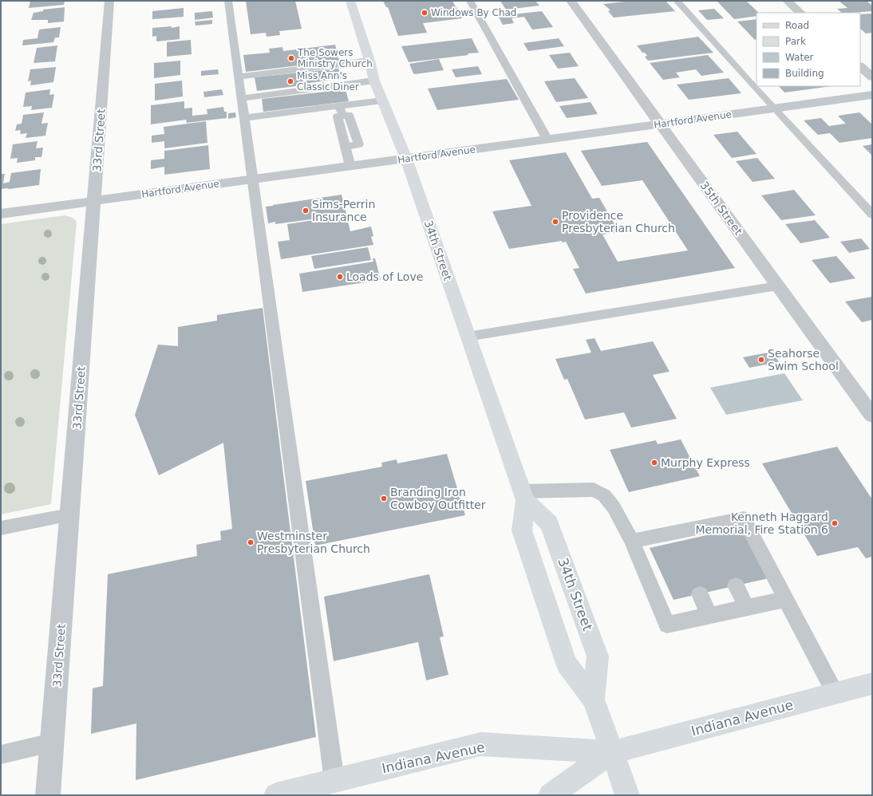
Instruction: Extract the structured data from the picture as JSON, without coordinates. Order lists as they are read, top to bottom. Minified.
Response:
{"streets":{"main road":["34th Street","Indiana Avenue"],"street":["Hartford Avenue","33rd Street","35th Street"]},"crossings":[["Hartford Avenue","33rd Street"],["Hartford Avenue","35th Street"],["Hartford Avenue","34th Street"],["34th Street","Indiana Avenue"]],"places":["Windows By Chad","The Sowers Ministry Church","Miss Ann's Classic Diner","Sims-Perrin Insurance","Providence Presbyterian Church","Loads of Love","Seahorse Swim School","Murphy Express","Branding Iron Cowboy Outfitter","Kenneth Haggard Memorial, Fire Station 6","Westminster Presbyterian Church"],"legend":["Road","Park","Water","Building"]}
